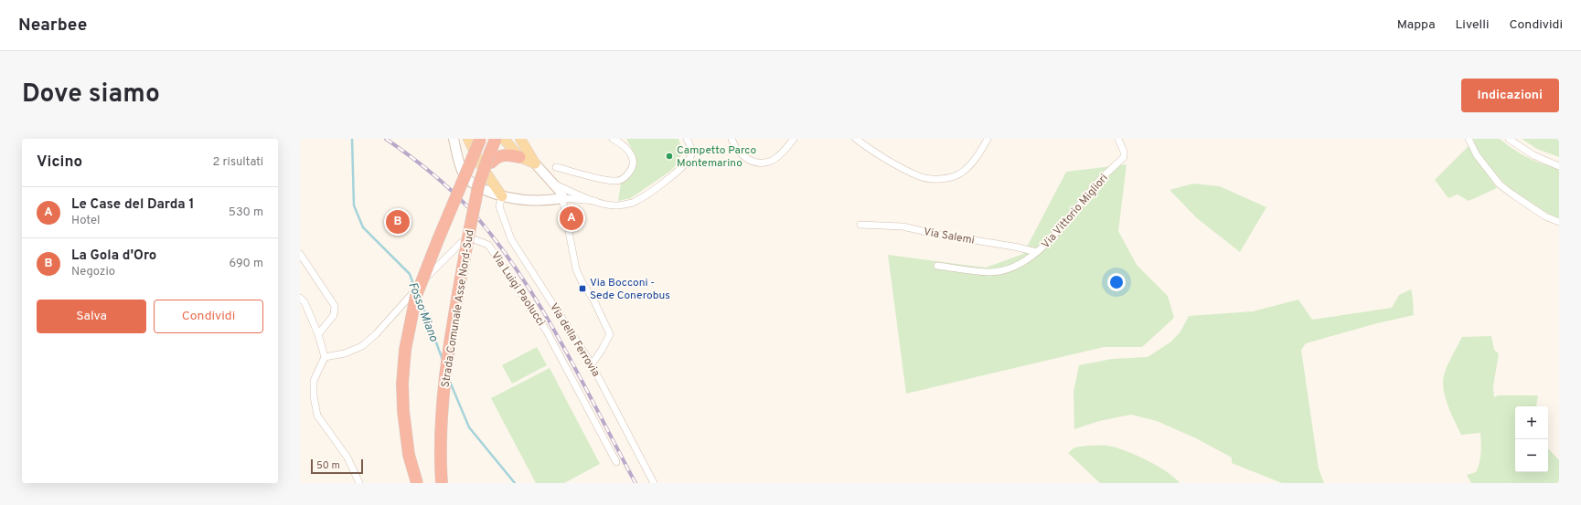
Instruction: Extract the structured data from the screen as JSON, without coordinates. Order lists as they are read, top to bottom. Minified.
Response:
{"streets":{"highway":["Strada Comunale Asse Nord-Sud"],"street":["Via Vittorio Migliori","Via Salemi","Via Luigi Paolucci","Via della Ferrovia"]},"crossings":[["Via Vittorio Migliori","Via Salemi"]],"water":["Fosso Miano"],"places":{"other":["Campetto Parco Montemarino"],"transit":["Via Bocconi - Sede Conerobus"]},"scale_bar":"50 m","page":{"header":"Nearbee","nav":["Mappa","Livelli","Condividi"],"title":"Dove siamo","buttons":["Indicazioni",["Salva","Condividi"]],"heading":["Vicino","2 risultati"],"list":[{"mark":"A","name":"Le Case del Darda 1","note":"Hotel","value":"530 m"},{"mark":"B","name":"La Gola d'Oro","note":"Negozio","value":"690 m"}],"pins":["A","B"],"map_buttons":["+","−"],"scale":"50 m"}}
